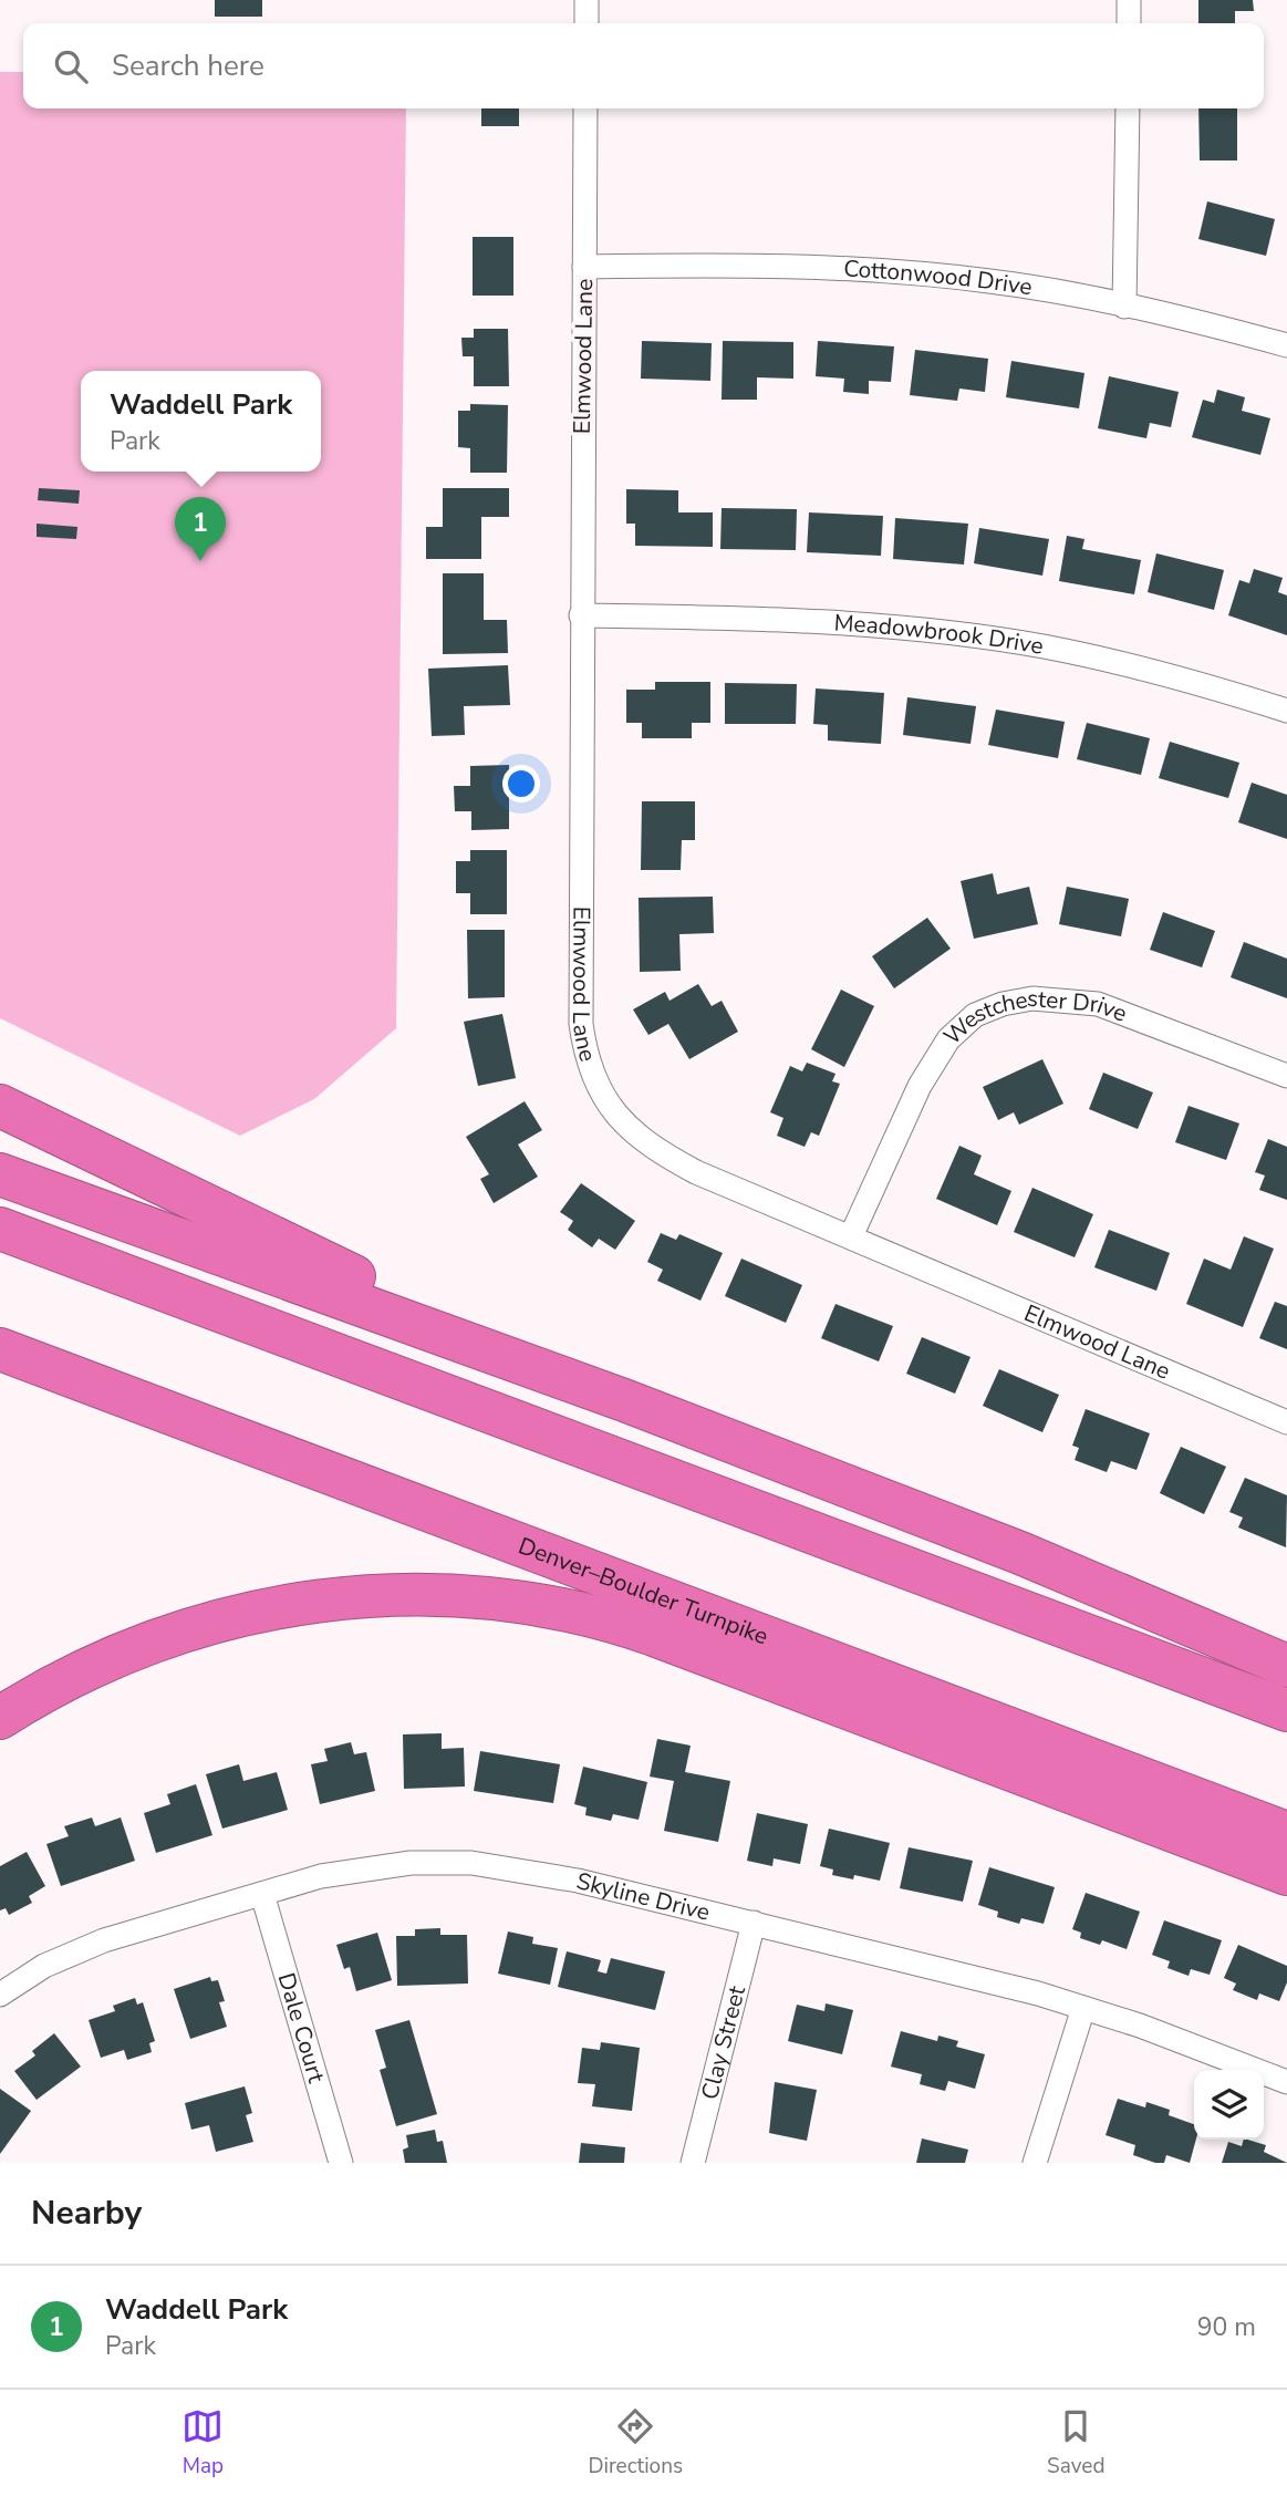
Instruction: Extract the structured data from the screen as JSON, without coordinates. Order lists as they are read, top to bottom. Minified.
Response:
{"streets":{"highway":["Denver–Boulder Turnpike"],"street":["Cottonwood Drive","Elmwood Lane","Meadowbrook Drive","Westchester Drive","Skyline Drive","Dale Court","Clay Street"]},"crossings":[["Cottonwood Drive","Elmwood Lane"],["Elmwood Lane","Meadowbrook Drive"],["Elmwood Lane","Westchester Drive"],["Skyline Drive","Dale Court"],["Skyline Drive","Clay Street"]],"page":{"search":"Search here","popup":["Waddell Park","Park"],"pins":"1","heading":"Nearby","list":[{"mark":"1","name":"Waddell Park","note":"Park","value":"90 m"}],"nav":["Map","Directions","Saved"]}}
